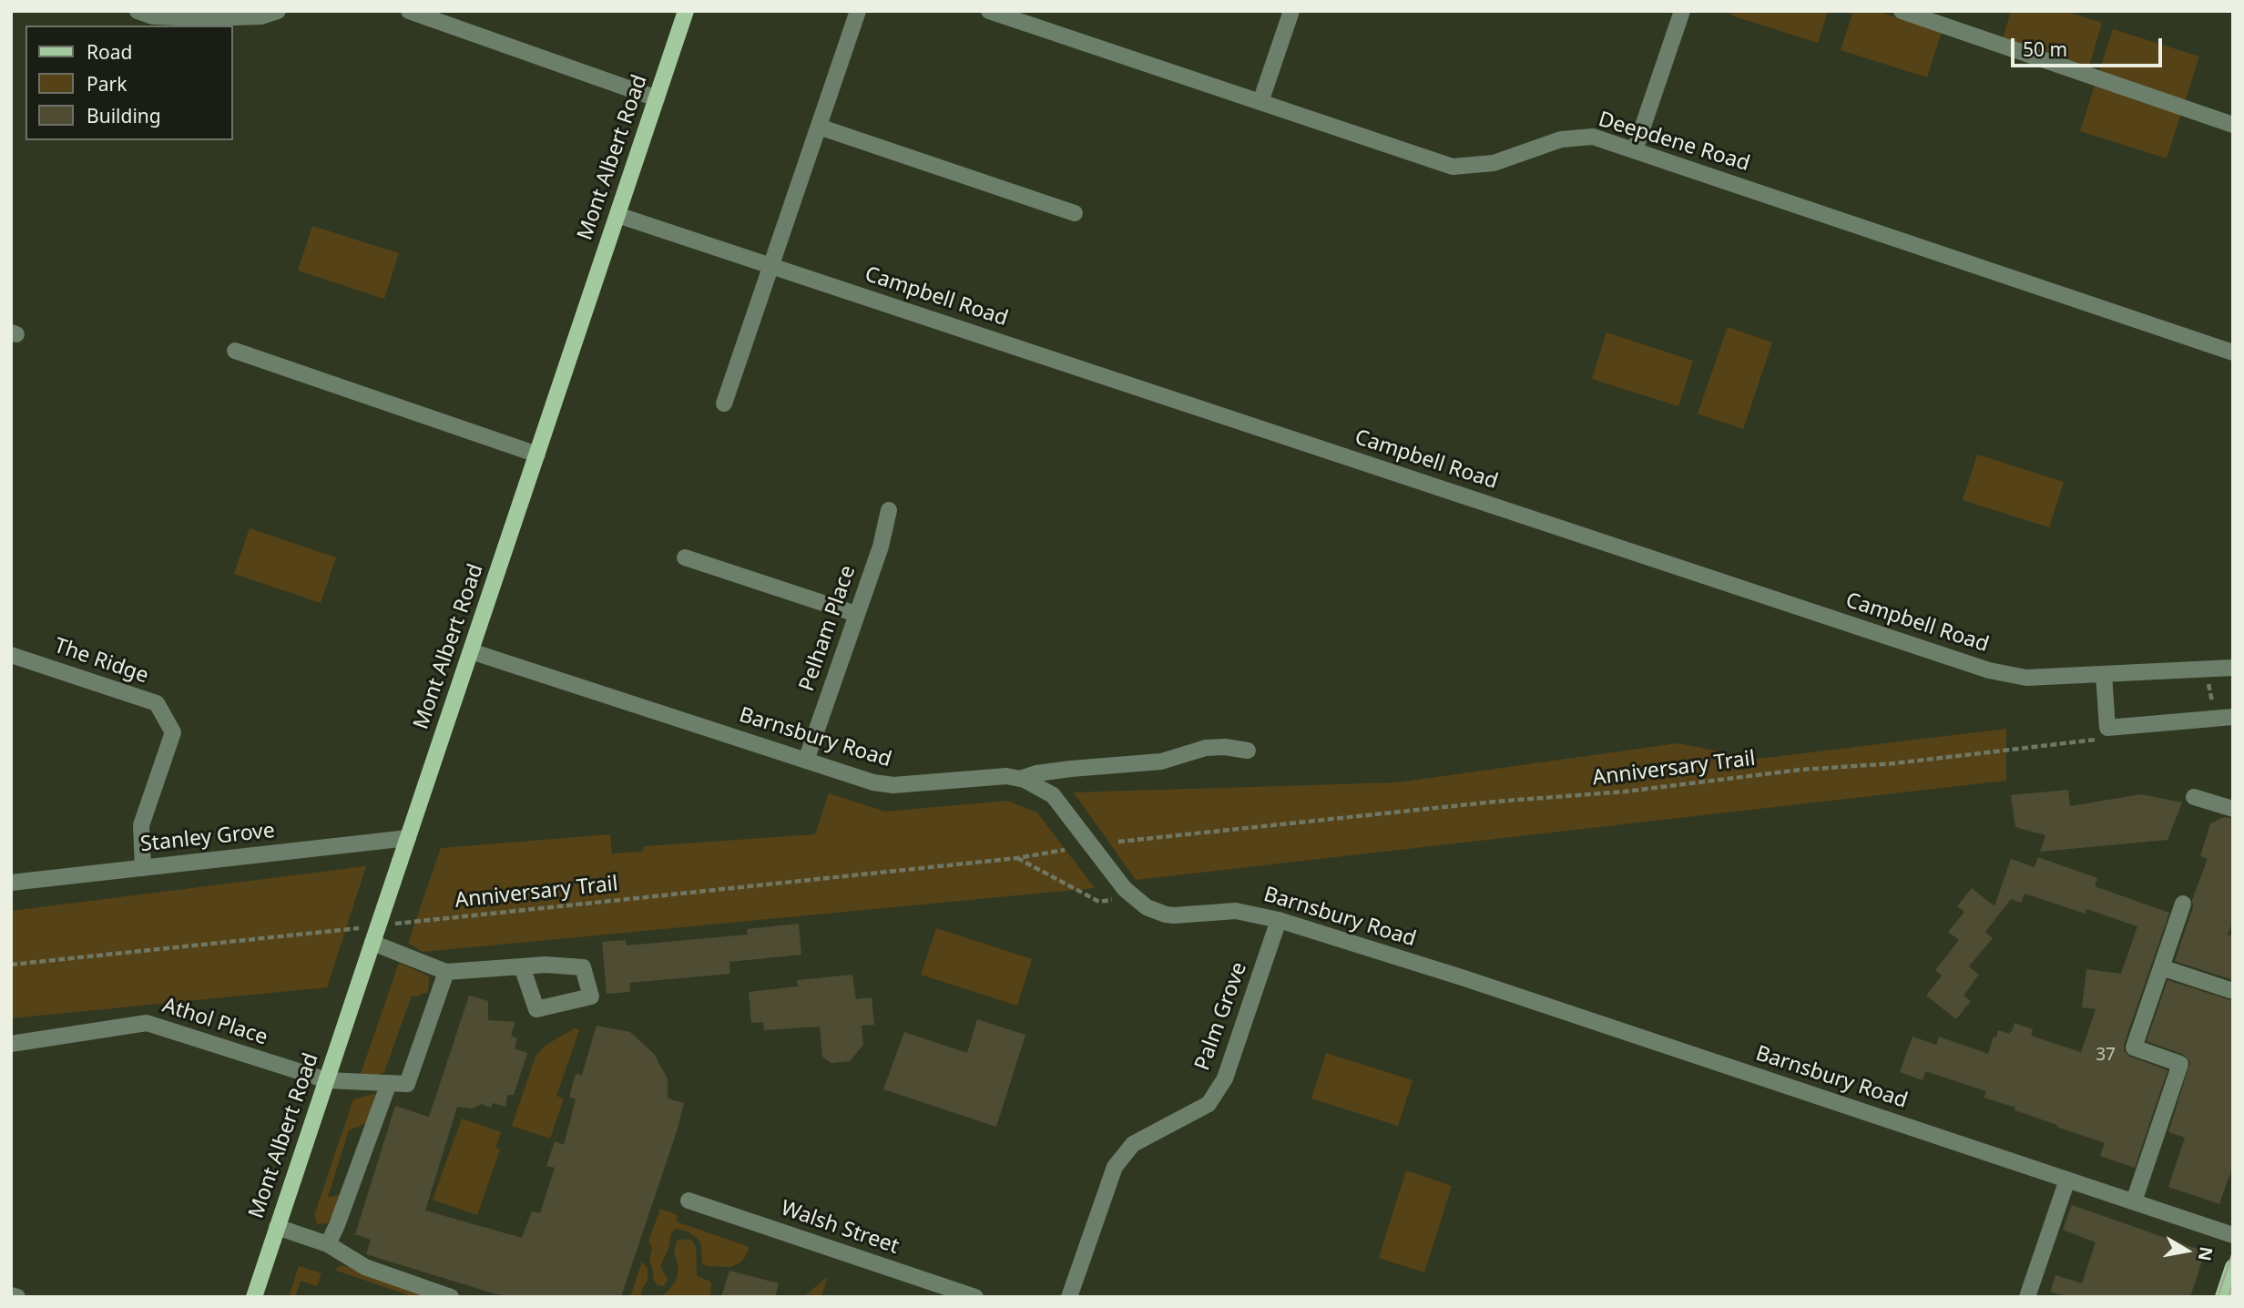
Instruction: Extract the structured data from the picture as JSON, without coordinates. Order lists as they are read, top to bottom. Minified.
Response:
{"streets":{"main road":["Mont Albert Road"],"street":["Deepdene Road","Campbell Road","Pelham Place","The Ridge","Barnsbury Road","Stanley Grove","Palm Grove","Athol Place","Walsh Street"],"path":["Anniversary Trail"]},"crossings":[["Mont Albert Road","Campbell Road"],["Mont Albert Road","Barnsbury Road"],["Mont Albert Road","Stanley Grove"],["Mont Albert Road","Athol Place"],["Pelham Place","Barnsbury Road"],["The Ridge","Stanley Grove"],["Barnsbury Road","Palm Grove"]],"house_numbers":["37"],"legend":["Road","Park","Building"],"scale_bar":"50 m","north":"right"}
